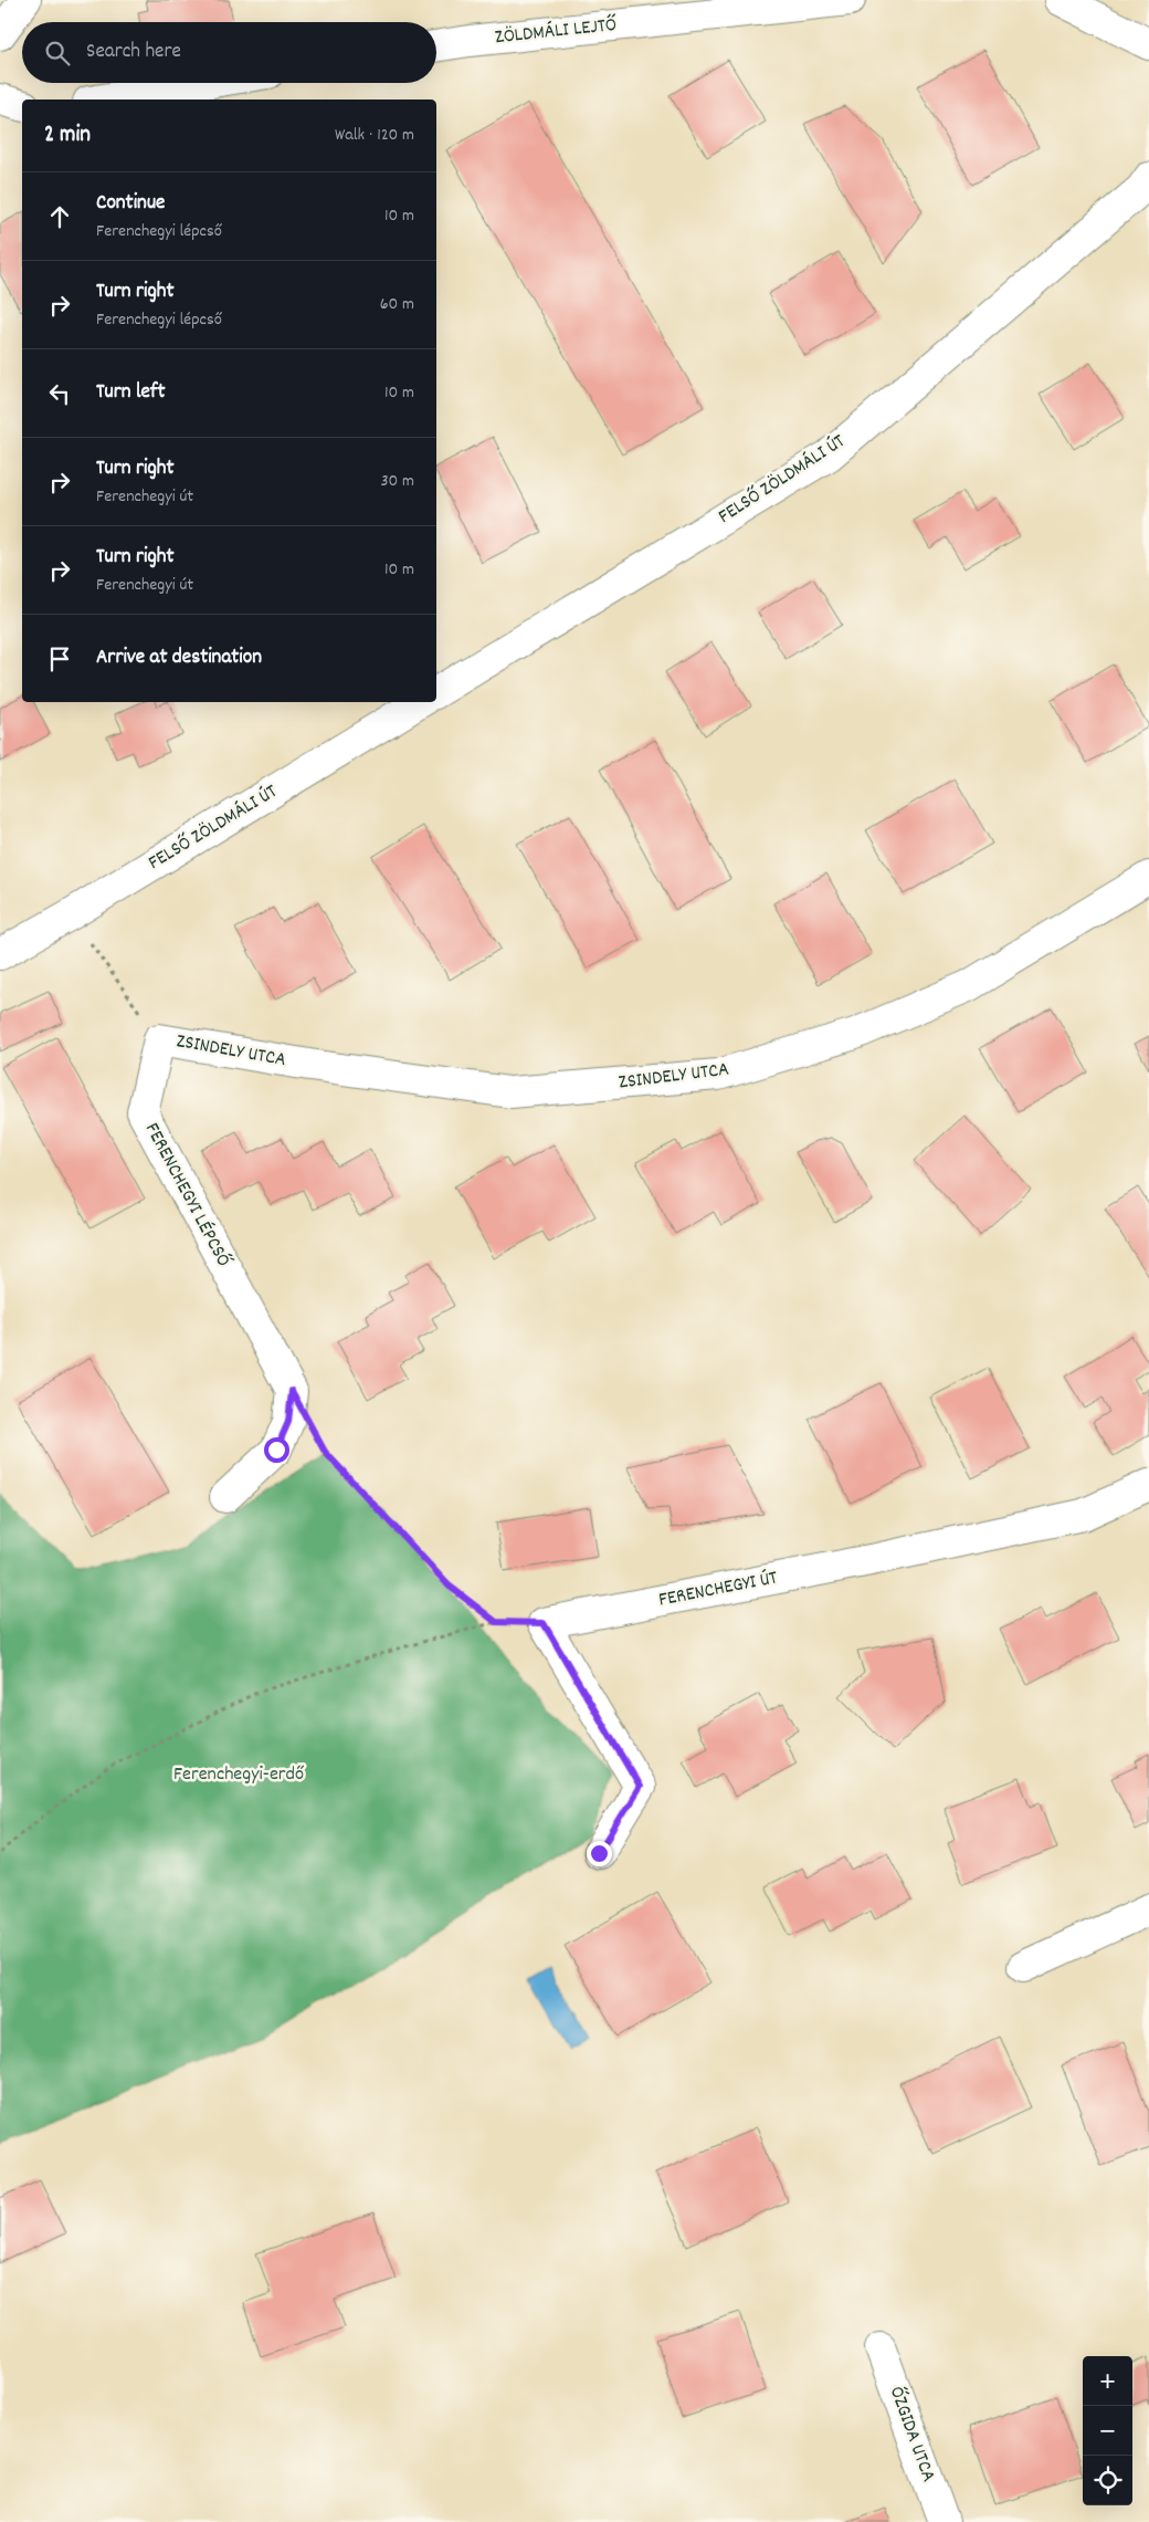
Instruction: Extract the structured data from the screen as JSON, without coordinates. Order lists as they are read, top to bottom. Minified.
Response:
{"streets":{"street":["ZÖLDMÁLI LEJTŐ","FELSŐ ZÖLDMÁLI ÚT","ZSINDELY UTCA","FERENCHEGYI LÉPCSŐ","FERENCHEGYI ÚT","ŐZGIDA UTCA"]},"crossings":[["ZSINDELY UTCA","FERENCHEGYI LÉPCSŐ"]],"parks":["Ferenchegyi-erdő"],"page":{"search":"Search here","heading":["2 min","Walk · 120 m"],"list":[["Continue","Ferenchegyi lépcső","10 m"],["Turn right","Ferenchegyi lépcső","60 m"],["Turn left","10 m"],["Turn right","Ferenchegyi út","30 m"],["Turn right","Ferenchegyi út","10 m"],"Arrive at destination"],"map_buttons":["+","−"]}}
